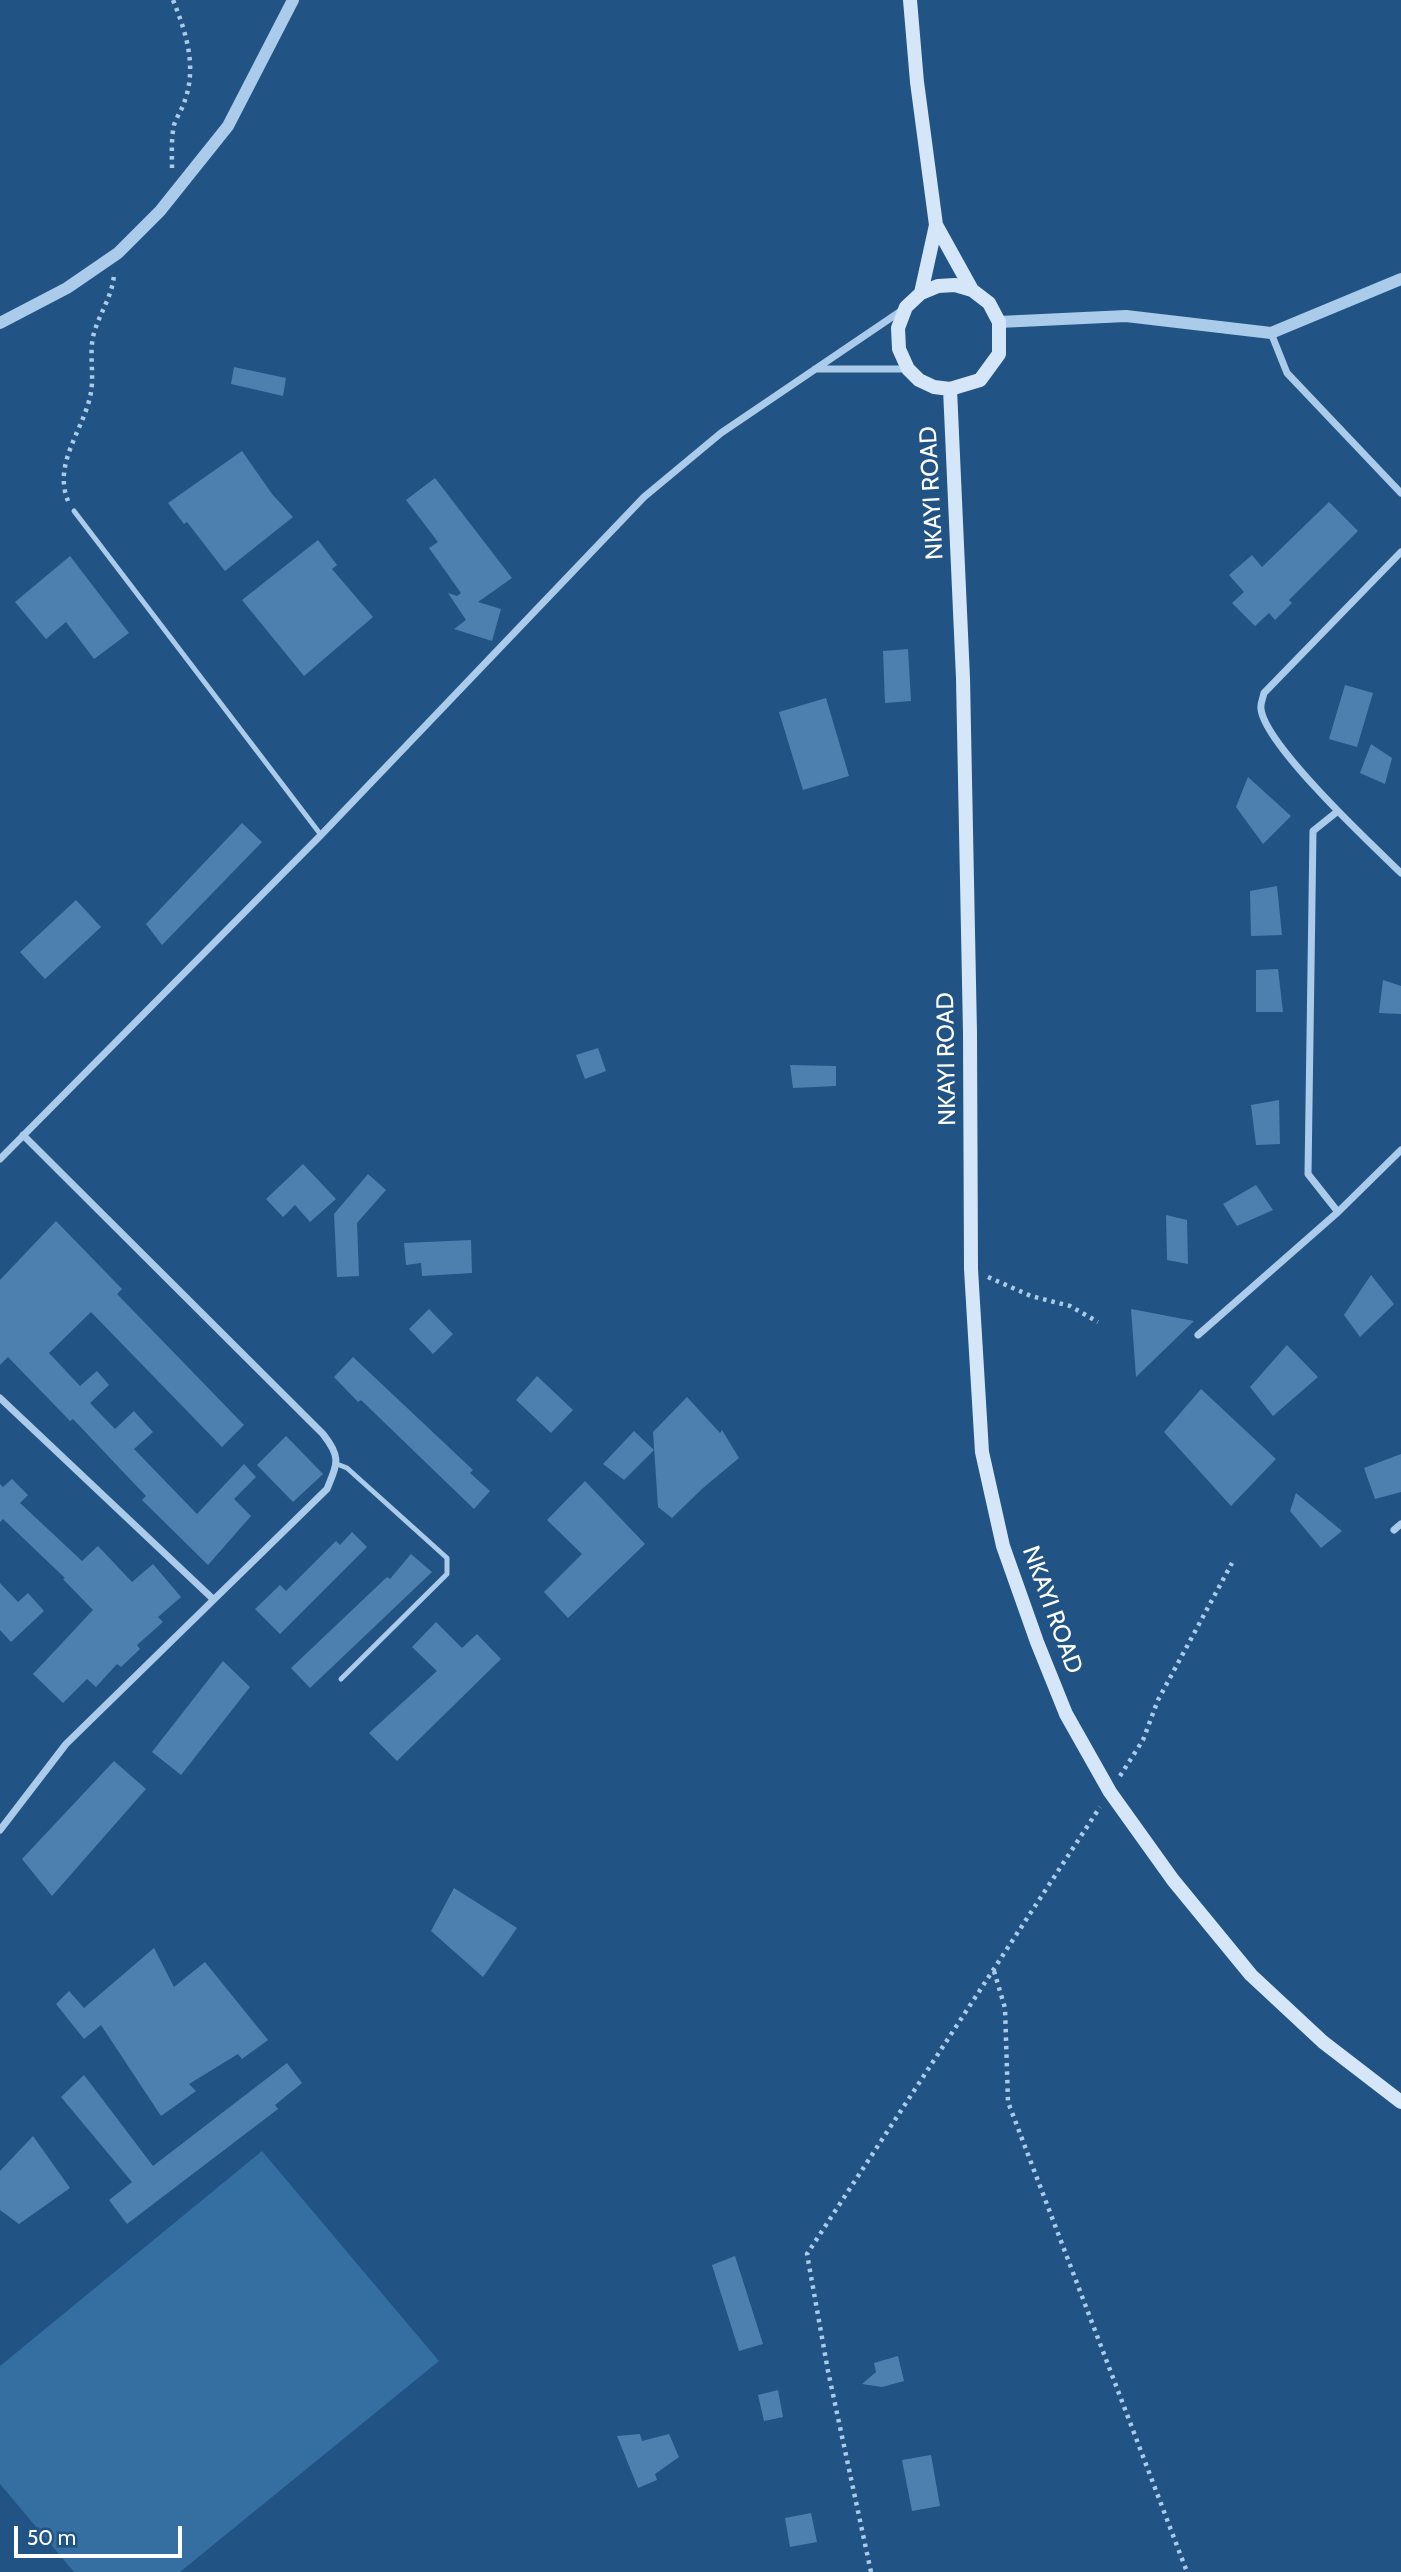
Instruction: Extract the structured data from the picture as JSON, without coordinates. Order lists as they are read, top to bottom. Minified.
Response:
{"streets":{"main road":["NKAYI ROAD"]},"scale_bar":"50 m"}
